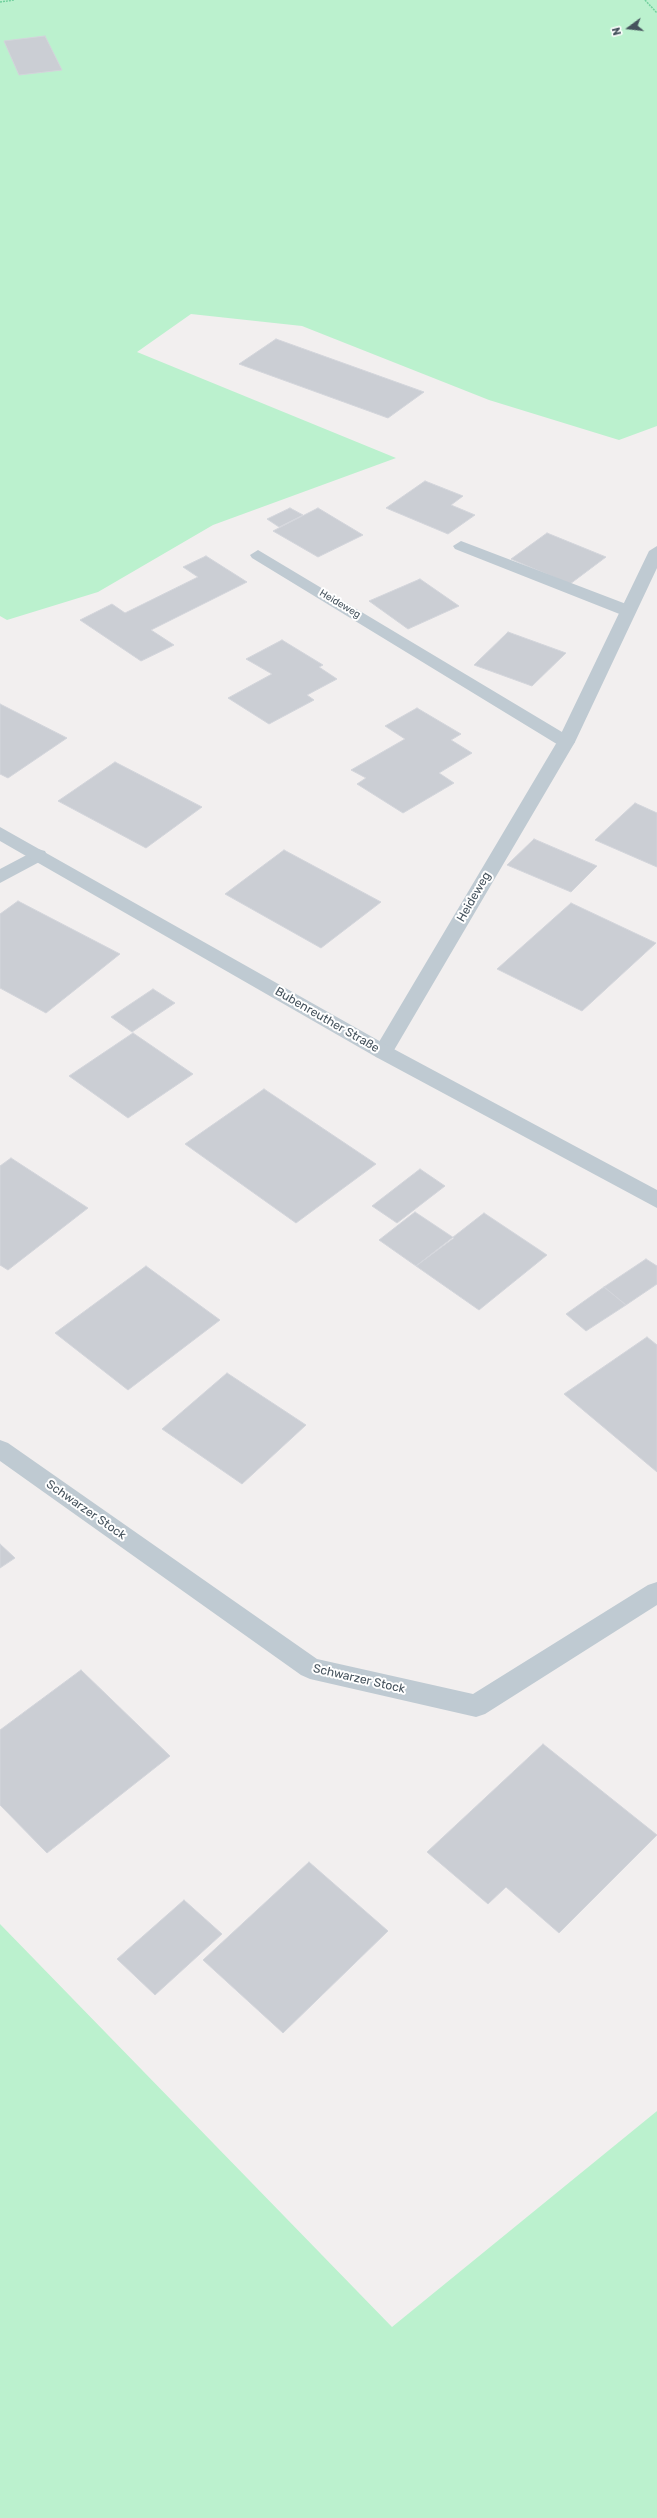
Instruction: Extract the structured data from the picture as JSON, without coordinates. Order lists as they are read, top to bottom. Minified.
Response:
{"streets":{"street":["Heideweg","Bubenreuther Straße","Schwarzer Stock"]},"crossings":[["Heideweg","Bubenreuther Straße"]],"north":"left"}
